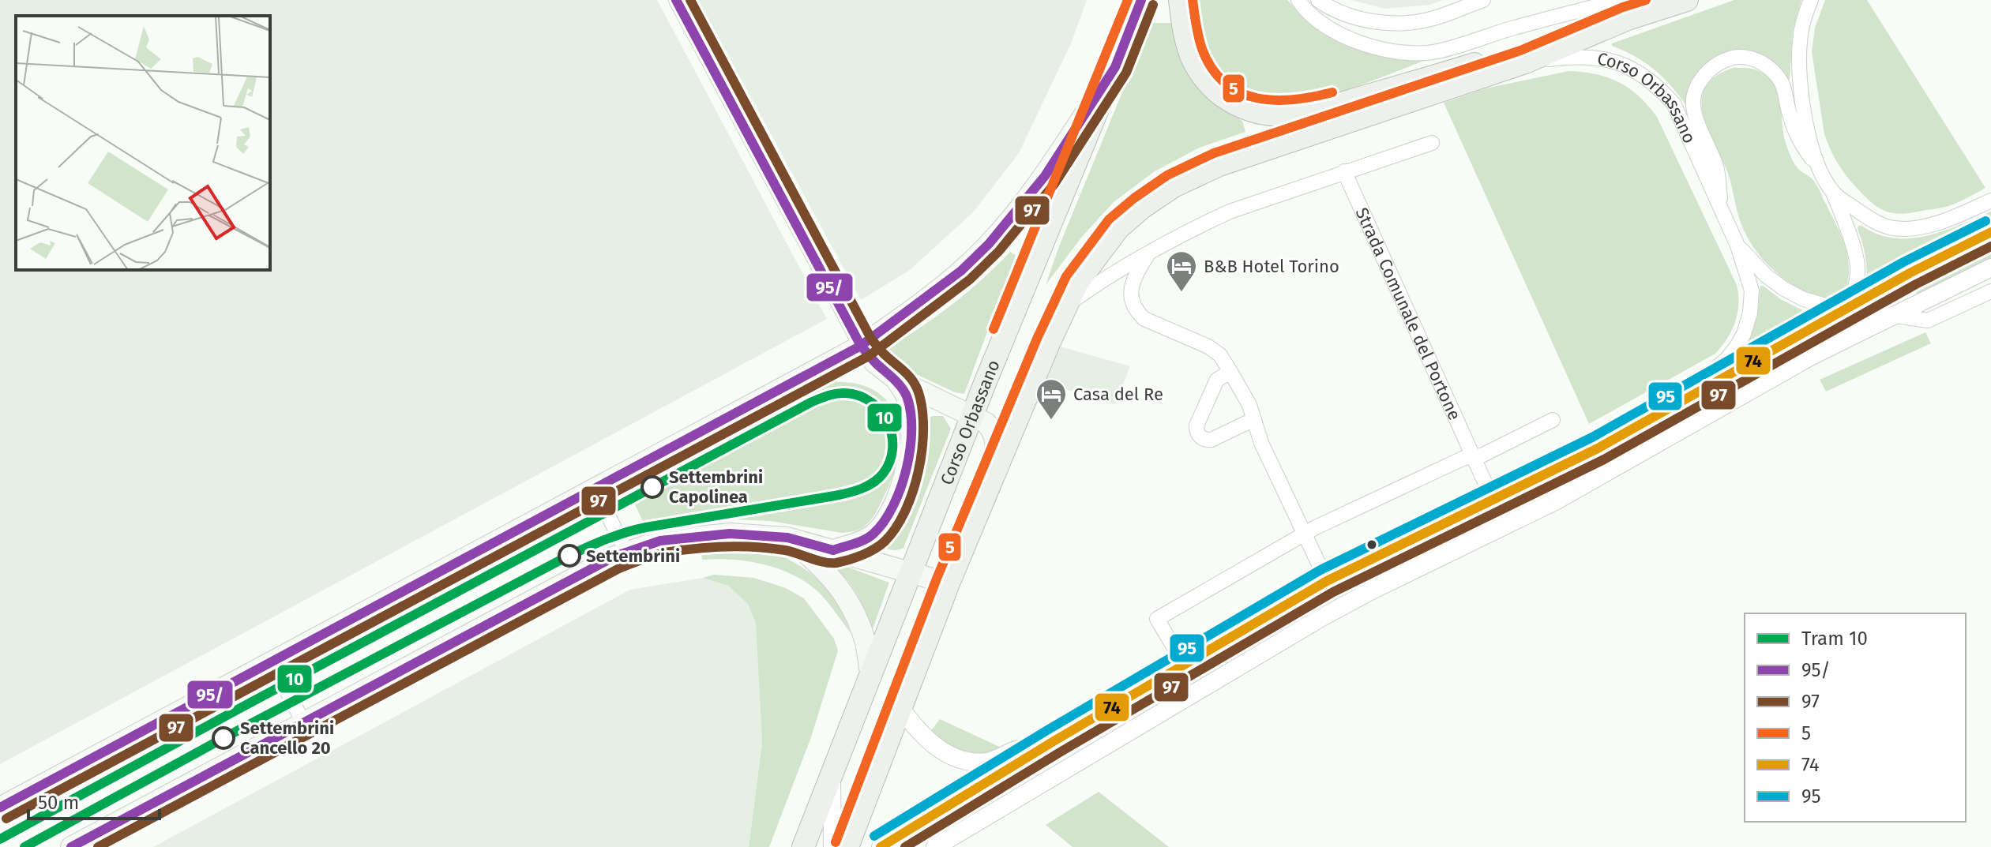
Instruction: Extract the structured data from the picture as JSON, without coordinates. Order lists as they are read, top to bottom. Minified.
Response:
{"streets":{"main road":["Corso Orbassano"],"street":["Strada Comunale del Portone"]},"places":{"hotel":["B&B Hotel Torino","Casa del Re"],"other":["Settembrini Capolinea","Settembrini","Settembrini Cancello 20"]},"lines":["transit line 95/","transit line 97","transit line 5","transit line 95","transit line 74","tram line 10"],"legend":["Tram 10","95/","97","5","74","95"],"scale_bar":"50 m"}
